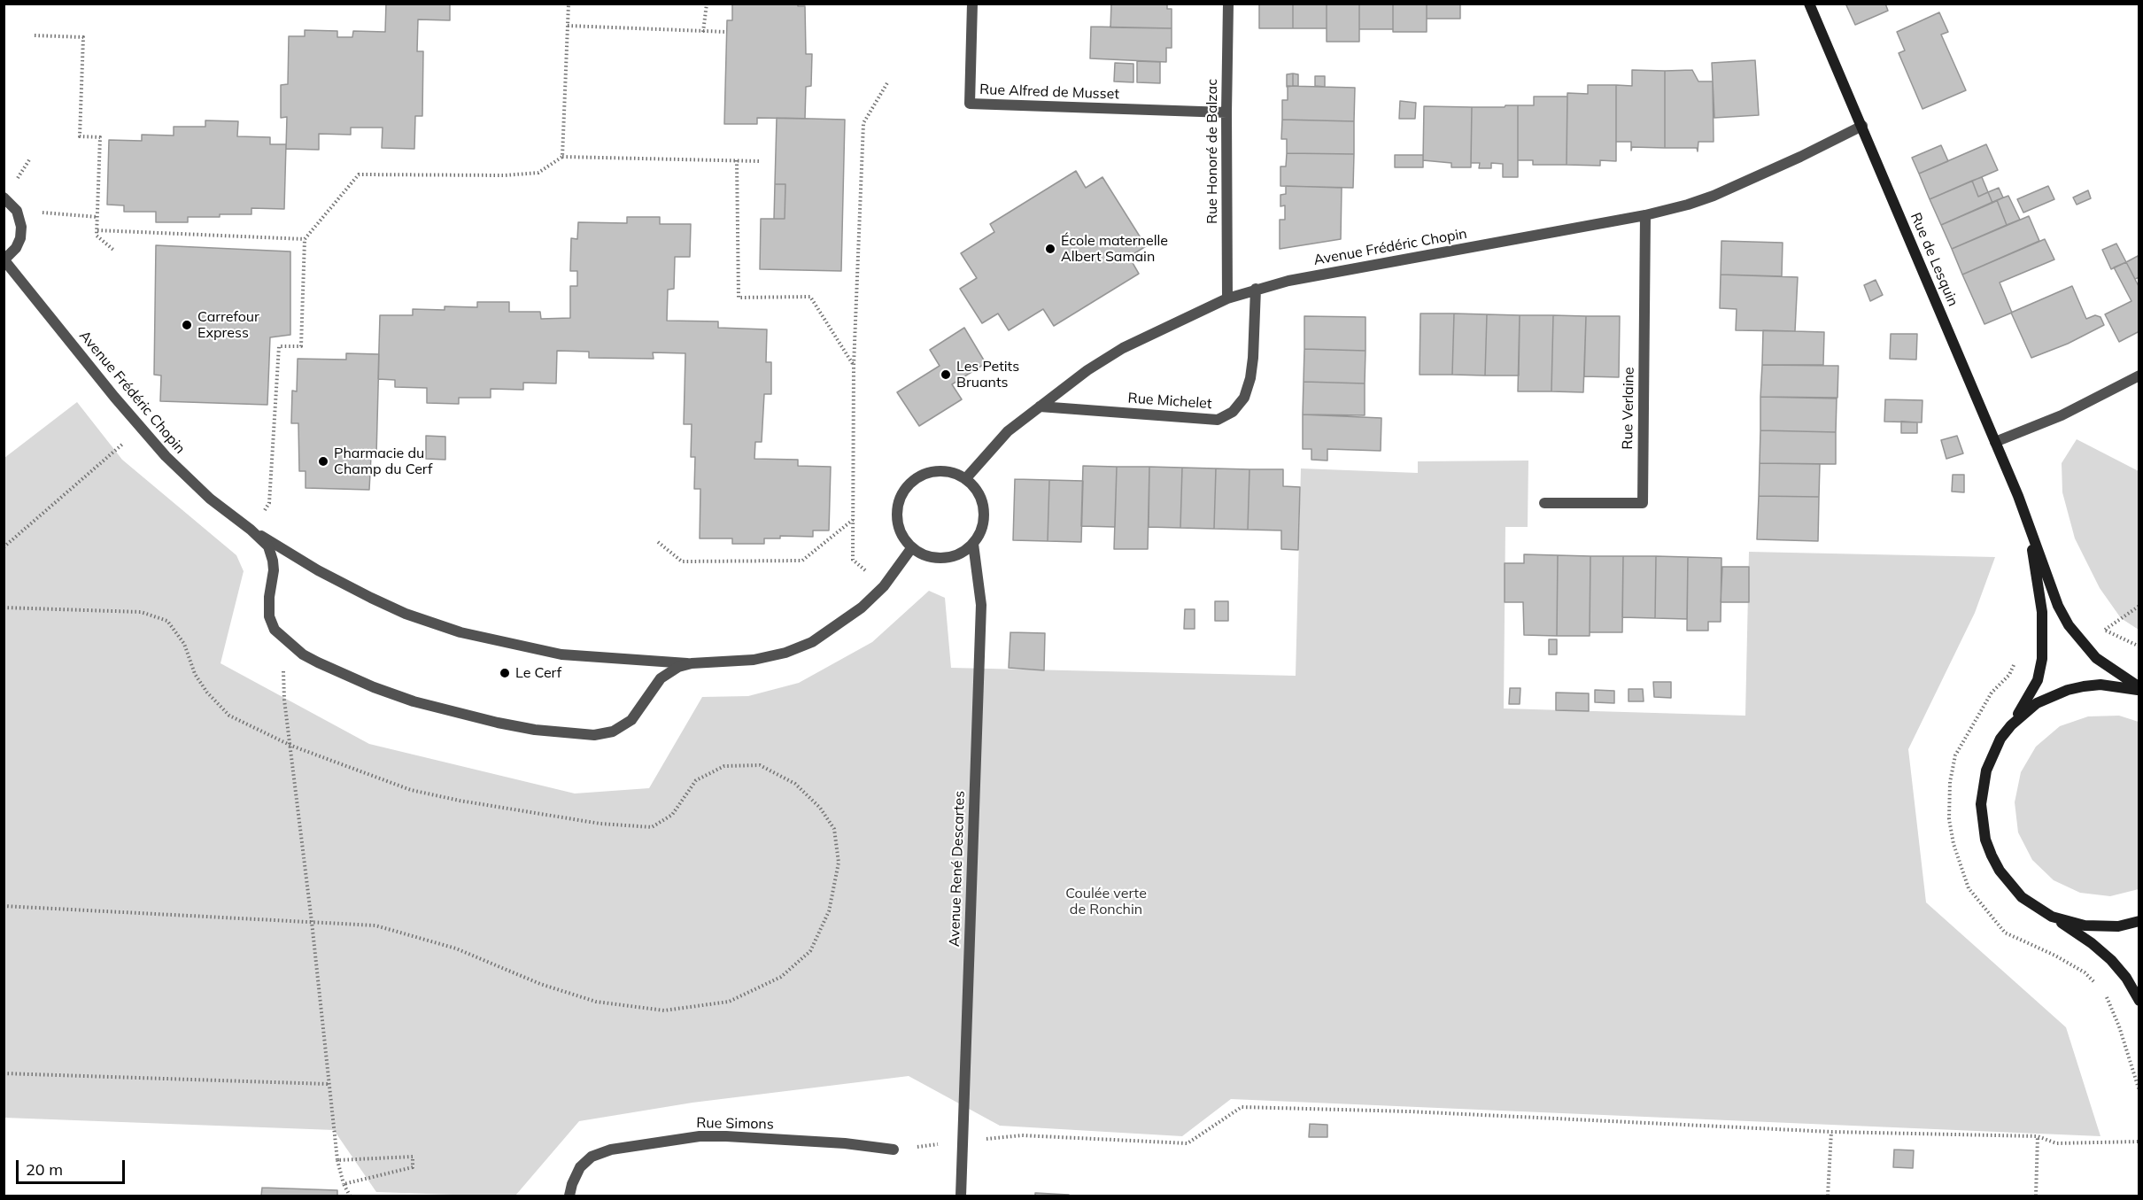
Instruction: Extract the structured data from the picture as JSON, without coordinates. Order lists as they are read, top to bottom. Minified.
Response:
{"streets":{"street":["Rue Alfred de Musset","Rue Honoré de Balzac","Avenue Frédéric Chopin","Rue de Lesquin","Rue Michelet","Rue Verlaine","Avenue René Descartes","Rue Simons"]},"crossings":[["Rue Alfred de Musset","Rue Honoré de Balzac"],["Rue Honoré de Balzac","Avenue Frédéric Chopin"],["Avenue Frédéric Chopin","Rue de Lesquin"],["Avenue Frédéric Chopin","Rue Michelet"],["Avenue Frédéric Chopin","Rue Verlaine"],["Avenue Frédéric Chopin","Avenue René Descartes"]],"parks":["Coulée verte de Ronchin"],"places":["École maternelle Albert Samain","Carrefour Express","Les Petits Bruants","Pharmacie du Champ du Cerf","Le Cerf"],"scale_bar":"20 m"}
